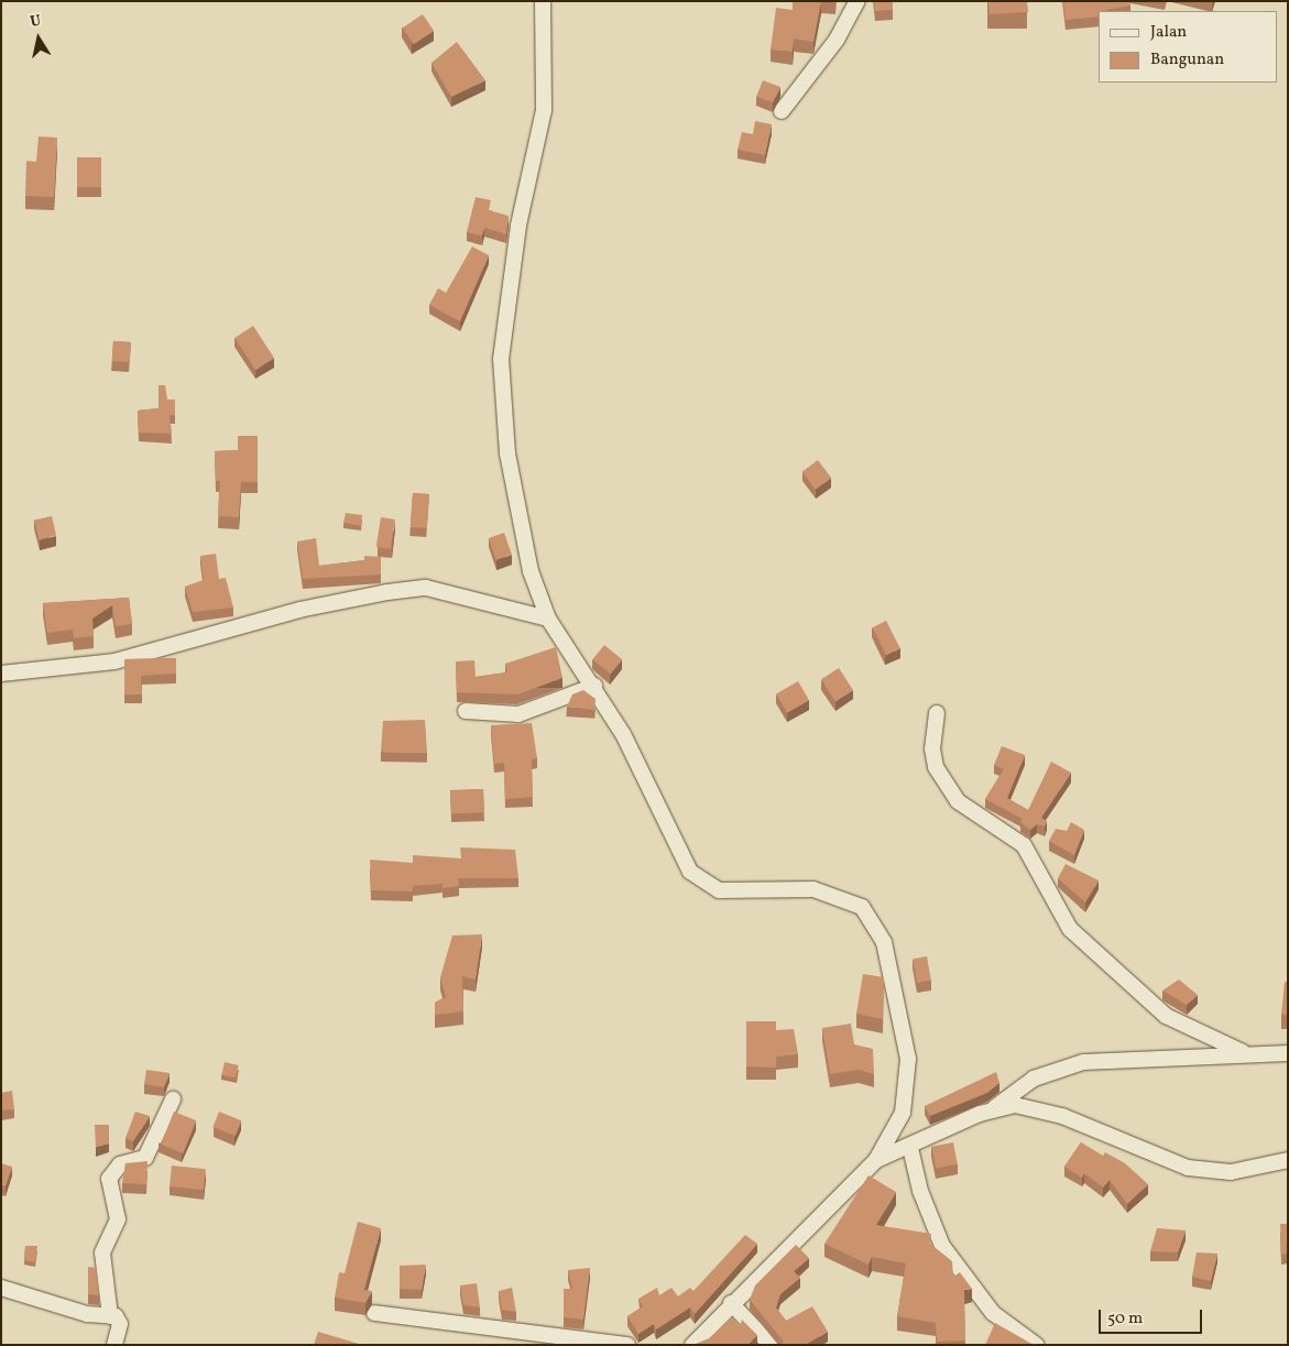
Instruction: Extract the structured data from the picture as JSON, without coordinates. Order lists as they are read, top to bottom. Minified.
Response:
{"legend":["Jalan","Bangunan"],"scale_bar":"50 m","north":"top"}
